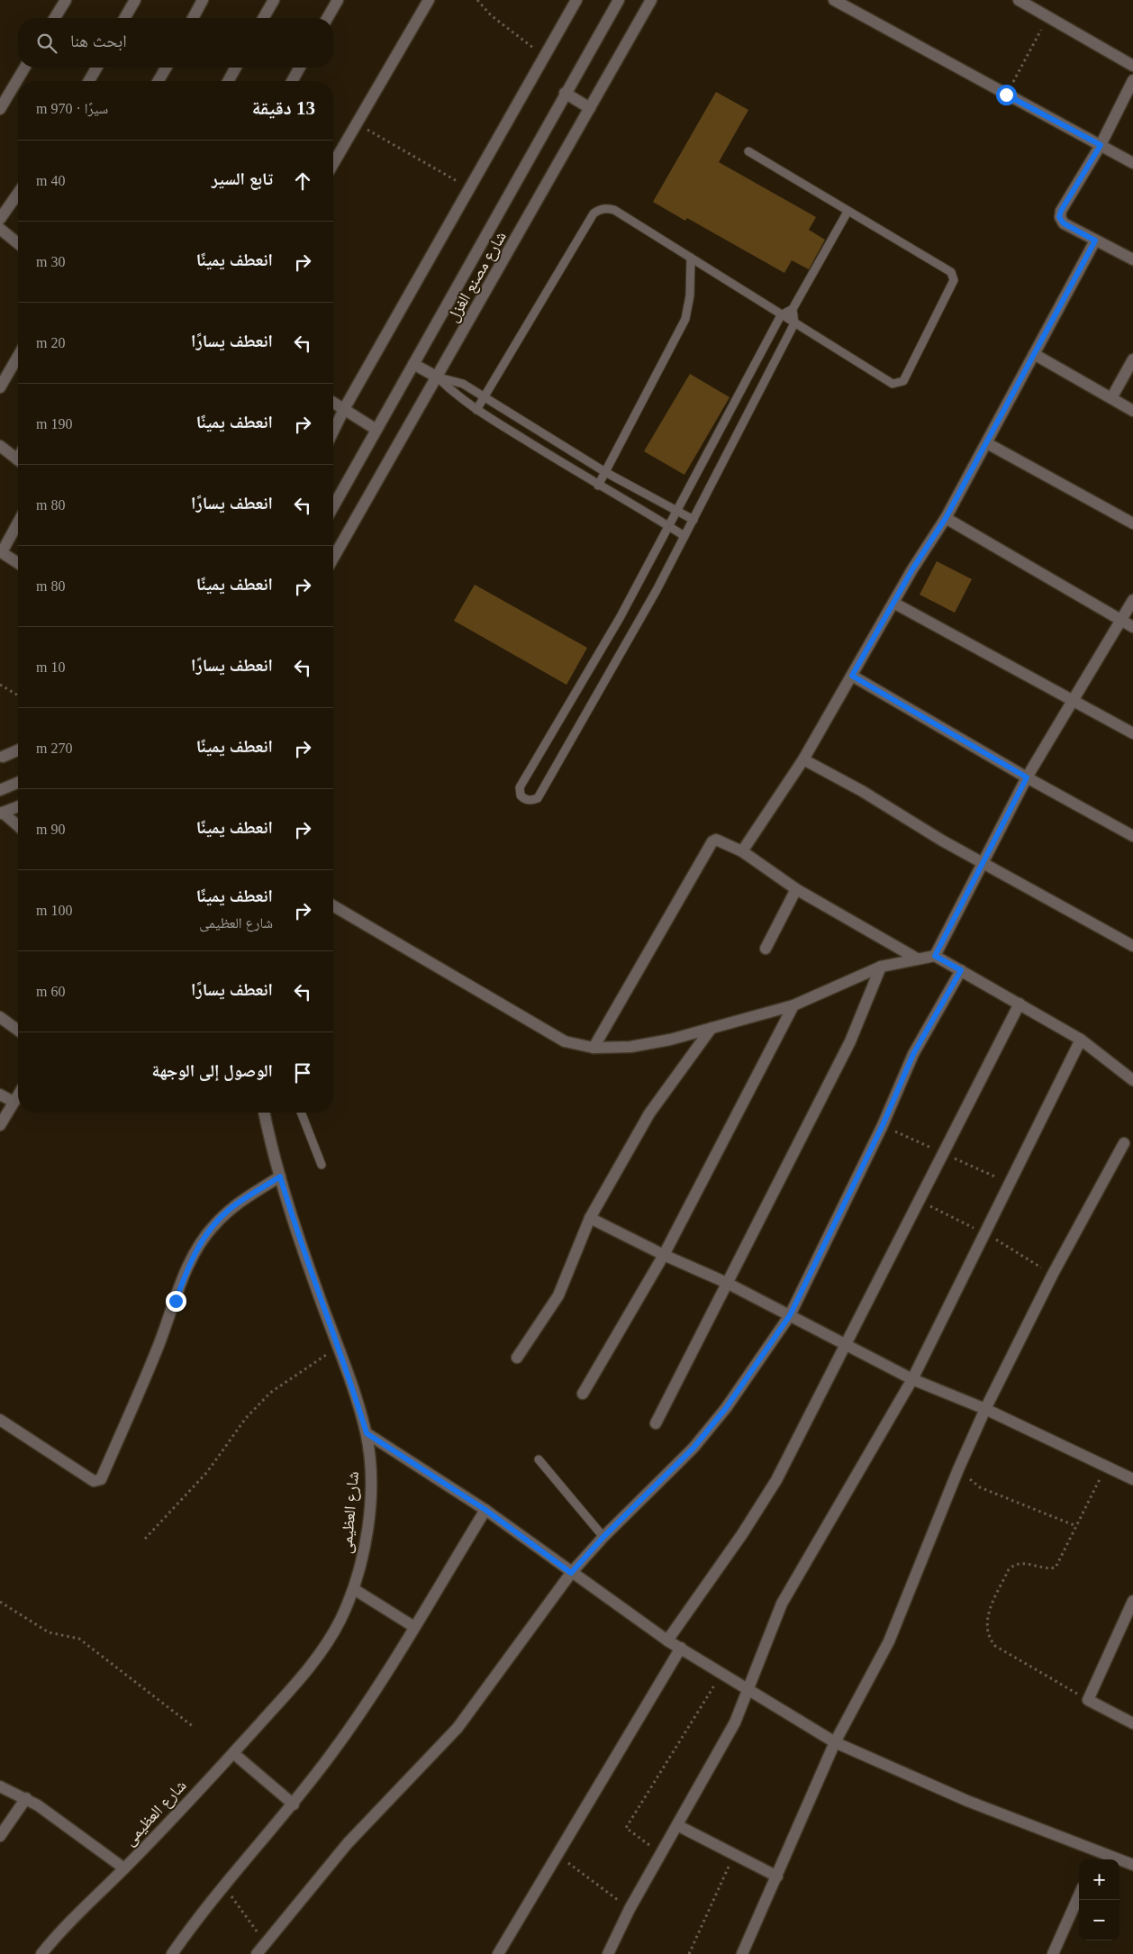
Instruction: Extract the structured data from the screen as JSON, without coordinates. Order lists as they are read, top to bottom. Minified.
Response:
{"streets":{"street":["شارع مصنع الغزل","شارع العظيمى"]},"page":{"search":"ابحث هنا","heading":["13 دقيقة","سيرًا · 970 m"],"list":[["تابع السير","40 m"],["انعطف يمينًا","30 m"],["انعطف يسارًا","20 m"],["انعطف يمينًا","190 m"],["انعطف يسارًا","80 m"],["انعطف يمينًا","80 m"],["انعطف يسارًا","10 m"],["انعطف يمينًا","270 m"],["انعطف يمينًا","90 m"],["انعطف يمينًا","شارع العظيمى","100 m"],["انعطف يسارًا","60 m"],"الوصول إلى الوجهة"],"map_buttons":["+","−"]}}
